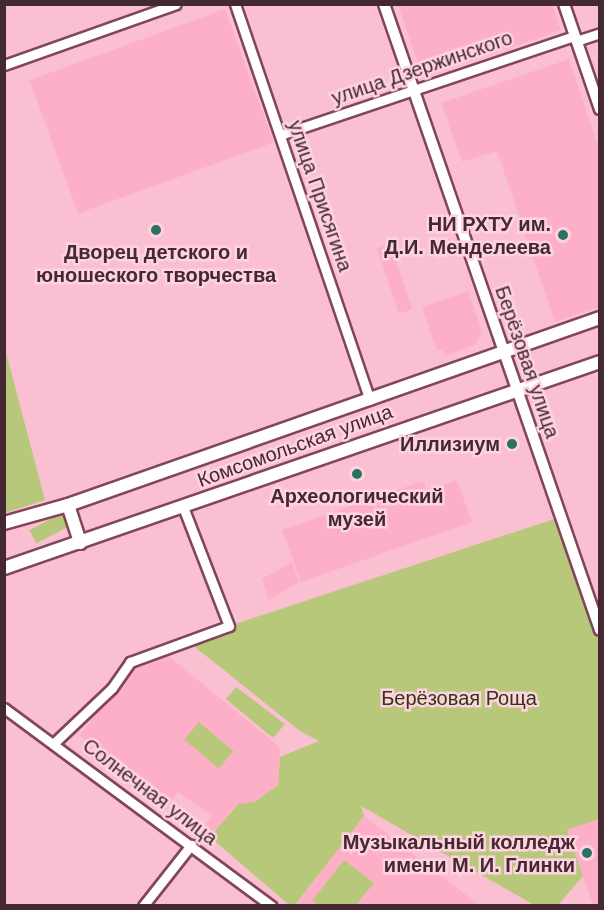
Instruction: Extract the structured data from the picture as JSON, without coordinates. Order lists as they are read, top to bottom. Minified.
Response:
{"streets":{"main road":["Комсомольская улица"],"street":["улица Дзержинского","улица Присягина","Берёзовая улица","Солнечная улица"]},"crossings":[["улица Дзержинского","улица Присягина"],["улица Дзержинского","Берёзовая улица"],["улица Присягина","Комсомольская улица"],["Берёзовая улица","Комсомольская улица"]],"parks":["Берёзовая Роща"],"places":["Дворец детского и юношеского творчества","НИ РХТУ им. Д.И. Менделеева","Иллизиум","Археологический музей","Музыкальный колледж имени М. И. Глинки"]}
